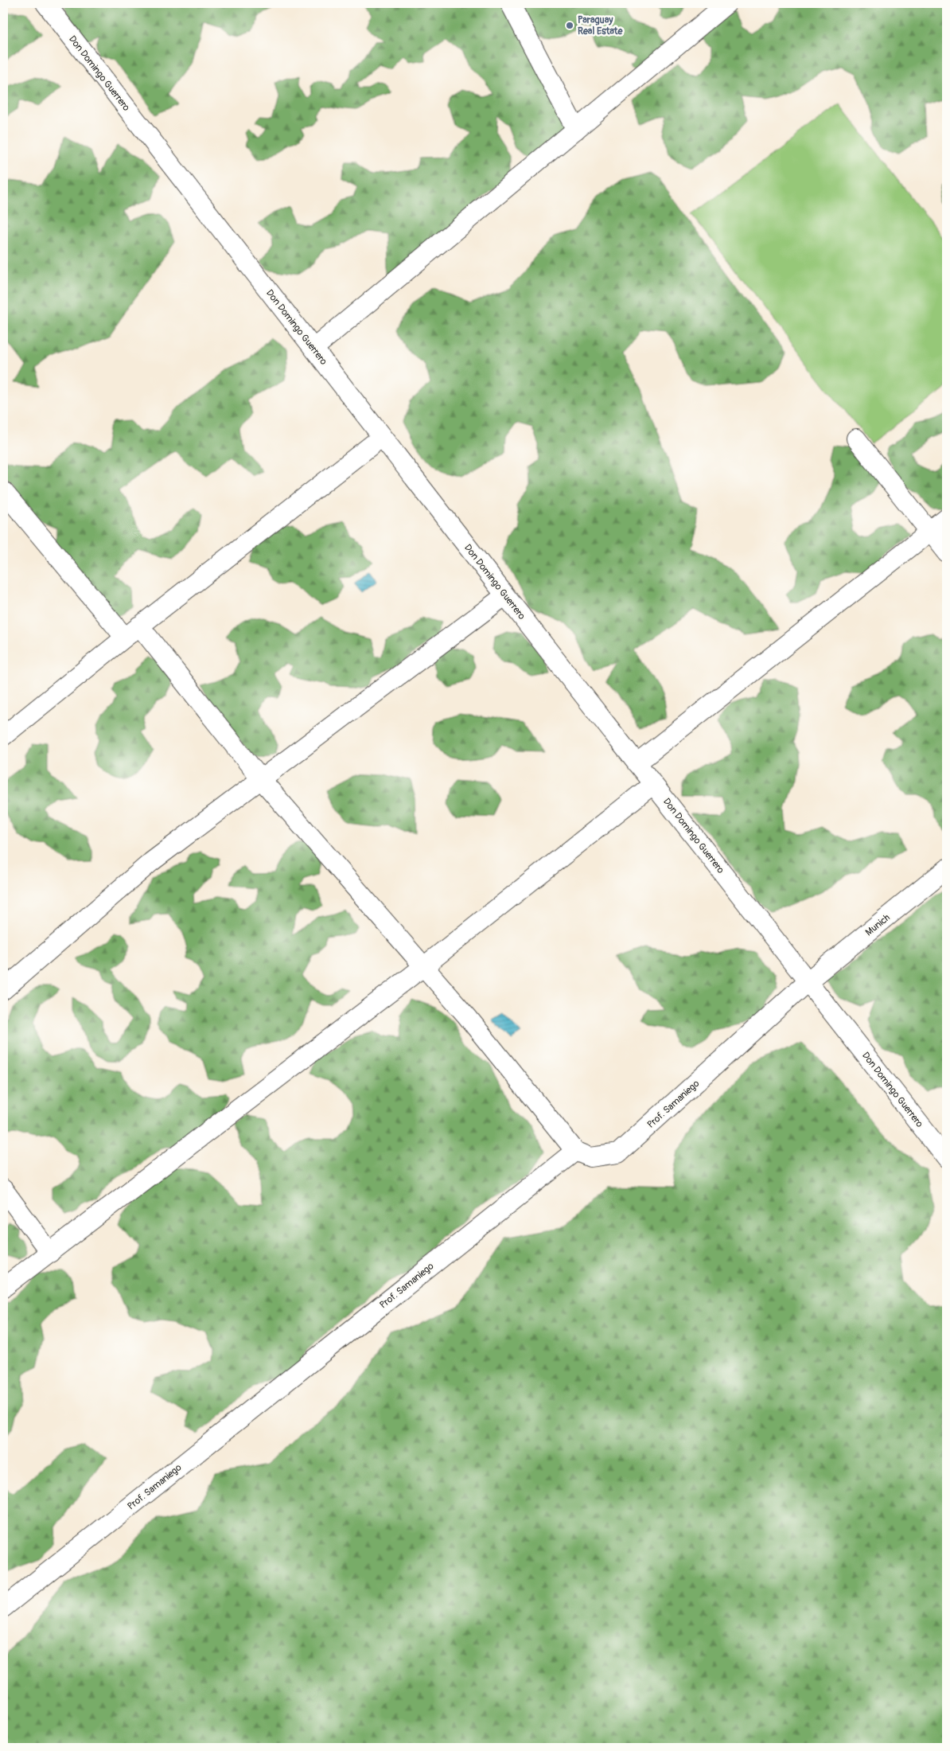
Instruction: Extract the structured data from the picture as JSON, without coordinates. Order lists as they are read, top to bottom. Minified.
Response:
{"streets":{"street":["Don Domingo Guerrero","Munich","Prof. Samaniego"]},"crossings":[["Don Domingo Guerrero","Munich"],["Don Domingo Guerrero","Prof. Samaniego"],["Munich","Prof. Samaniego"]],"places":["Paraguay Real Estate"]}
